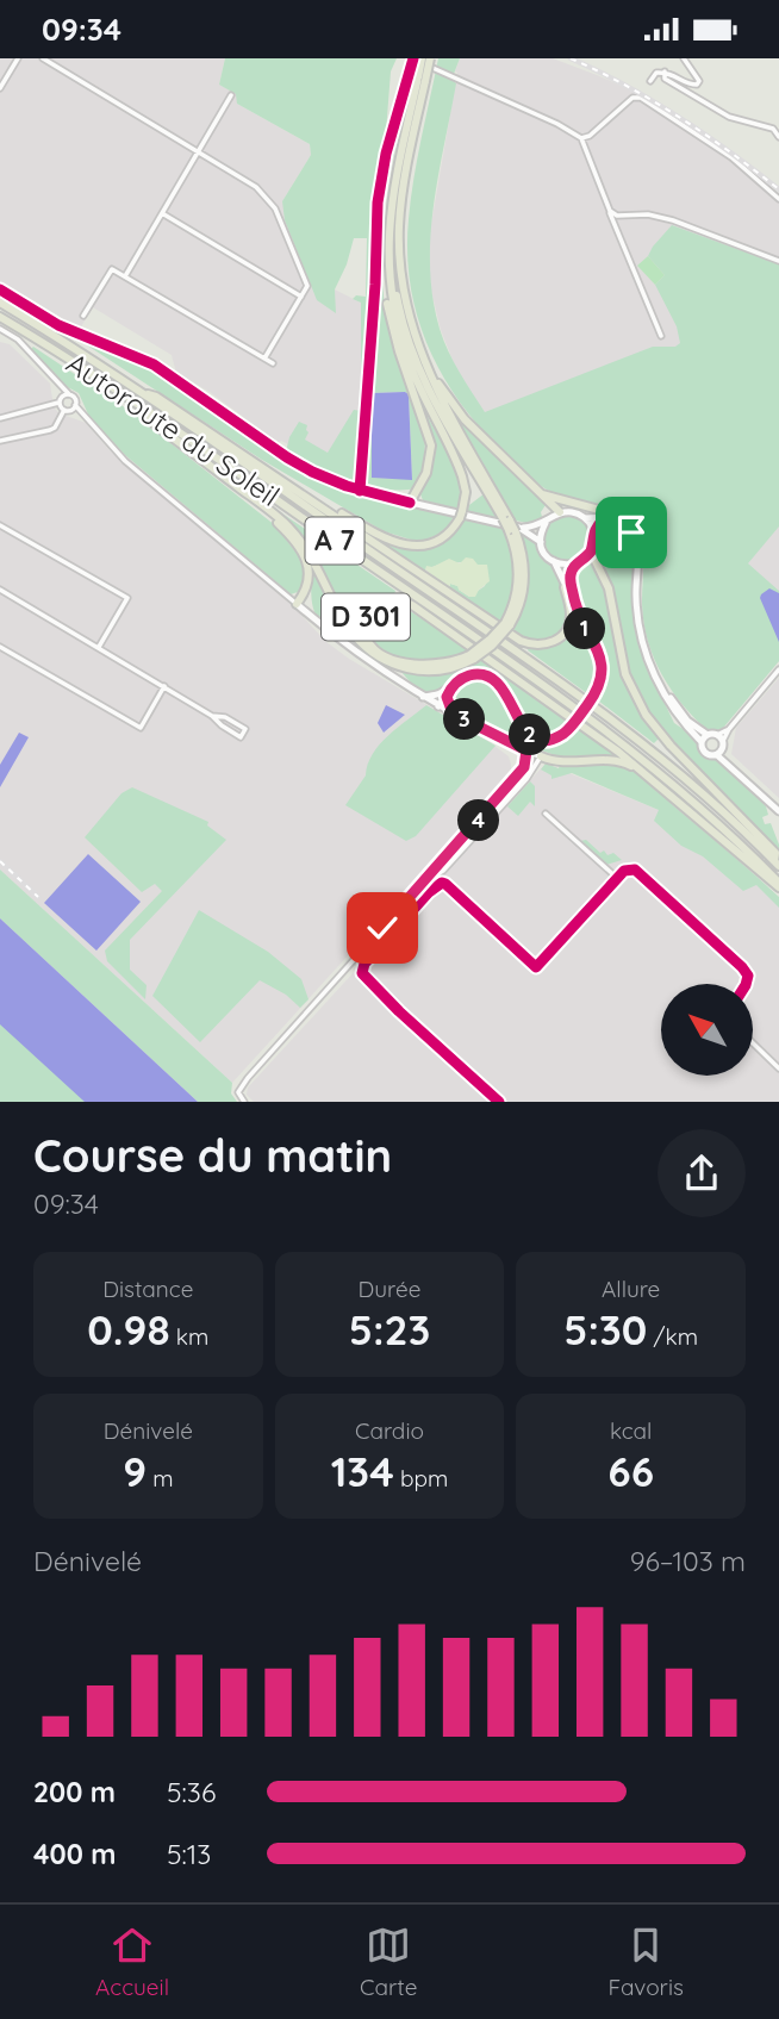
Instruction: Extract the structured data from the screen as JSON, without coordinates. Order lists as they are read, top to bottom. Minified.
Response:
{"streets":{"highway":["Autoroute du Soleil","A 7","D 301"]},"crossings":[["Autoroute du Soleil","D 301"]],"north":"top left","page":{"status":"09:34","pins":["1","3","2","4"],"heading":["Course du matin","09:34"],"stats":[["Distance","0.98 km"],["Durée","5:23"],["Allure","5:30 /km"],["Dénivelé","9 m"],["Cardio","134 bpm"],["kcal","66"]],"chart":["Dénivelé","96–103 m"],"list":[{"name":"200 m","note":"5:36"},{"name":"400 m","note":"5:13"}],"tabs":["Accueil","Carte","Favoris"]}}
